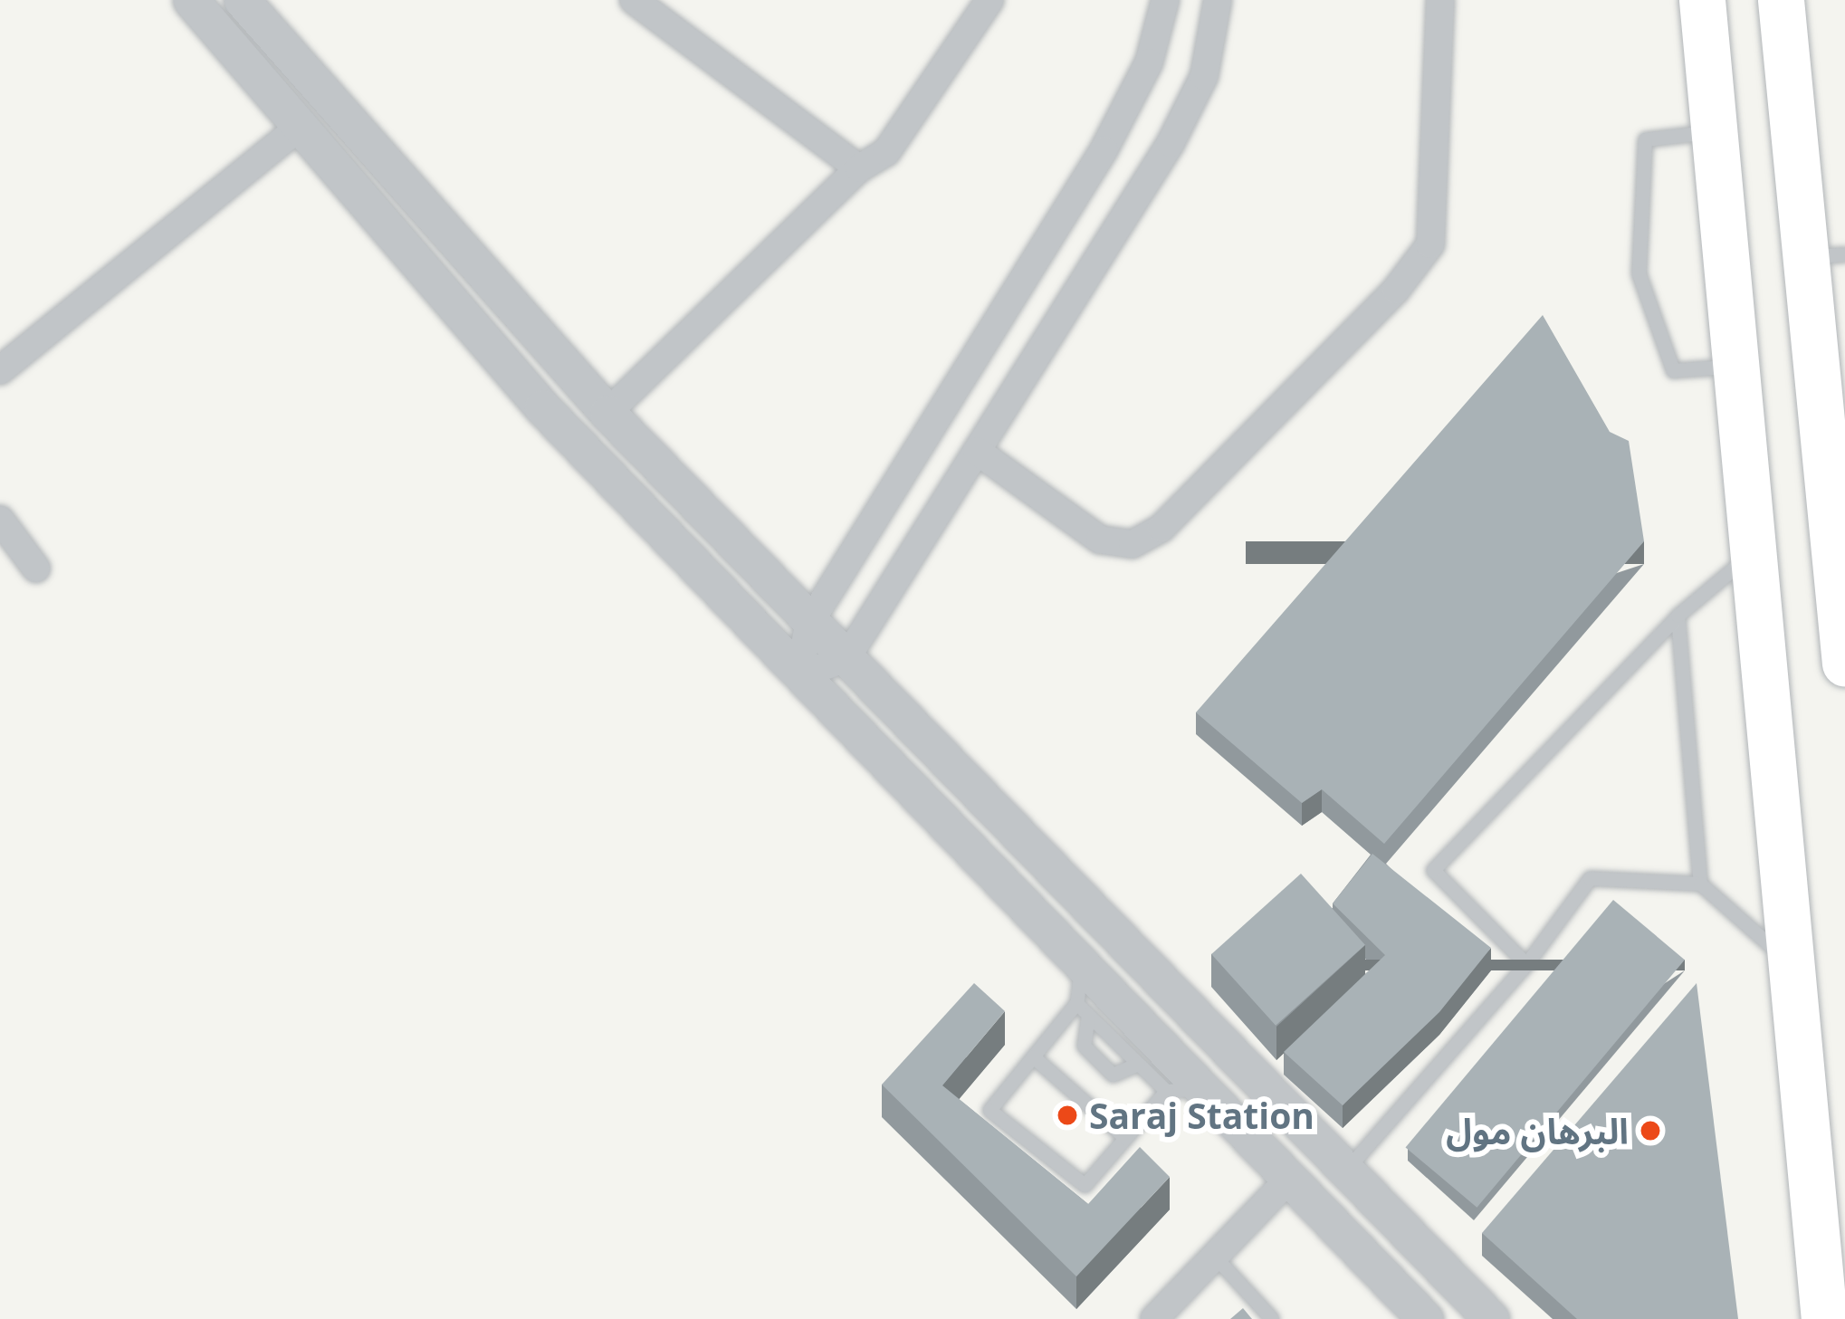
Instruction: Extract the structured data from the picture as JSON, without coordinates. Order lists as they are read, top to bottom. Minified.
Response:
{"places":["Saraj Station","البرهان مول"]}
